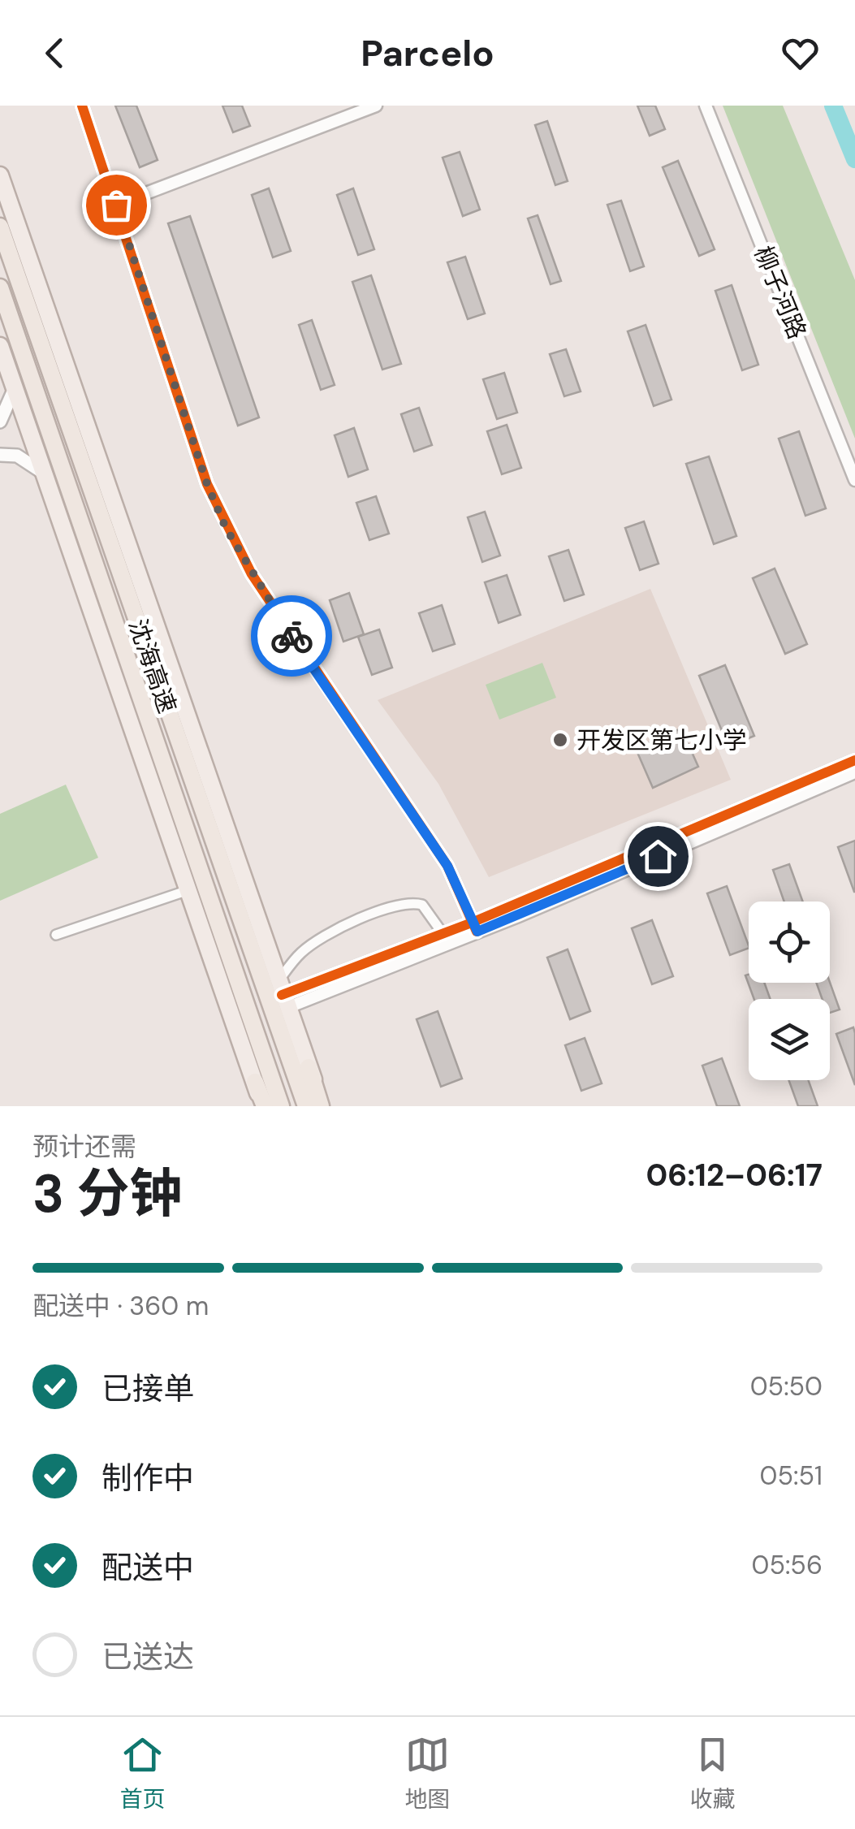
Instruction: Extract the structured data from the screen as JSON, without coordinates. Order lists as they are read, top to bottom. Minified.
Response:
{"streets":{"highway":["沈海高速"],"street":["柳子河路"]},"places":["开发区第七小学"],"page":{"header":"Parcelo","heading":["3 分钟","预计还需","06:12–06:17"],"bar":"配送中 · 360 m","list":[["已接单","05:50"],["制作中","05:51"],["配送中","05:56"],"已送达"],"tabs":["首页","地图","收藏"]}}
